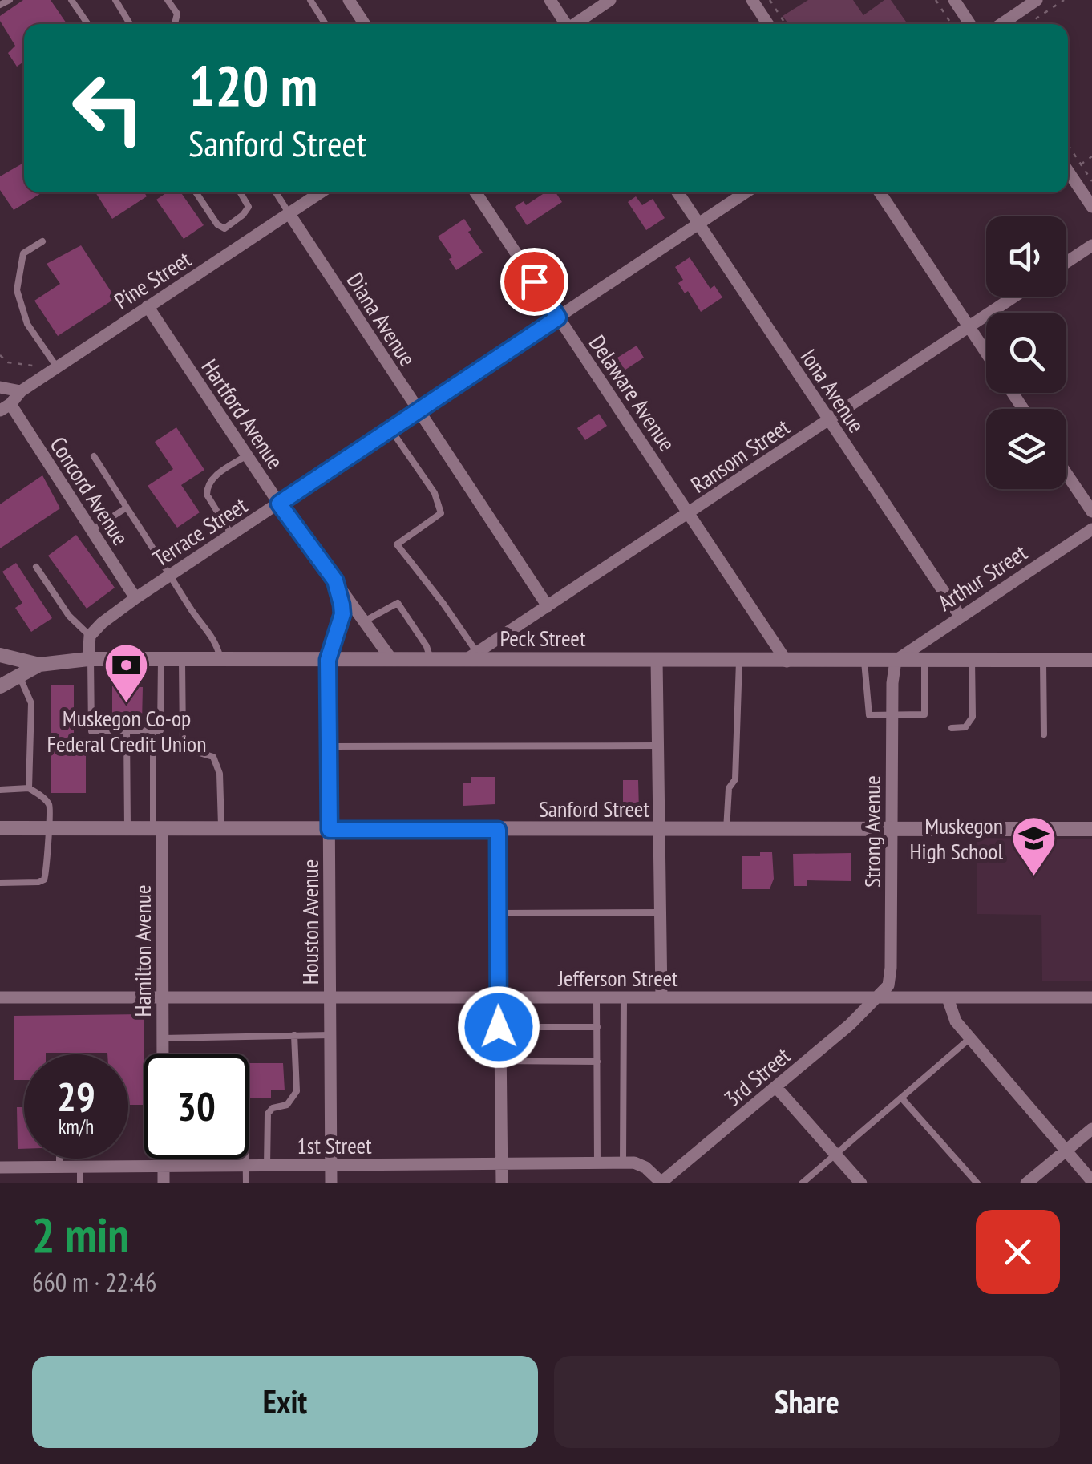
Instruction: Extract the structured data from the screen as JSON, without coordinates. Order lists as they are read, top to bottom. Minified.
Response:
{"streets":{"street":["Pine Street","Diana Avenue","Iona Avenue","Delaware Avenue","Hartford Avenue","Ransom Street","Concord Avenue","Terrace Street","Arthur Street","Peck Street","Sanford Street","Strong Avenue","Houston Avenue","Hamilton Avenue","Jefferson Street","3rd Street","1st Street"]},"crossings":[["Pine Street","Diana Avenue"],["Pine Street","Hartford Avenue"],["Pine Street","Concord Avenue"],["Diana Avenue","Ransom Street"],["Diana Avenue","Terrace Street"],["Iona Avenue","Ransom Street"],["Iona Avenue","Terrace Street"],["Iona Avenue","Arthur Street"],["Delaware Avenue","Ransom Street"],["Delaware Avenue","Terrace Street"],["Delaware Avenue","Peck Street"],["Hartford Avenue","Terrace Street"],["Hartford Avenue","Peck Street"],["Hartford Avenue","Houston Avenue"],["Ransom Street","Peck Street"],["Concord Avenue","Terrace Street"],["Arthur Street","Peck Street"],["Arthur Street","Strong Avenue"],["Peck Street","Strong Avenue"],["Peck Street","Houston Avenue"],["Sanford Street","Strong Avenue"],["Sanford Street","Houston Avenue"],["Sanford Street","Hamilton Avenue"],["Strong Avenue","Jefferson Street"],["Strong Avenue","3rd Street"],["Houston Avenue","Jefferson Street"],["Houston Avenue","1st Street"],["Hamilton Avenue","Jefferson Street"],["Jefferson Street","3rd Street"],["3rd Street","1st Street"]],"places":{"bank":["Muskegon Co-op Federal Credit Union"],"school or university":["Muskegon High School"]},"page":{"turn":["120 m","Sanford Street"],"speed":"29 km/h","limit":"30","heading":["2 min","660 m · 22:46"],"buttons":["Exit","Share"]}}
